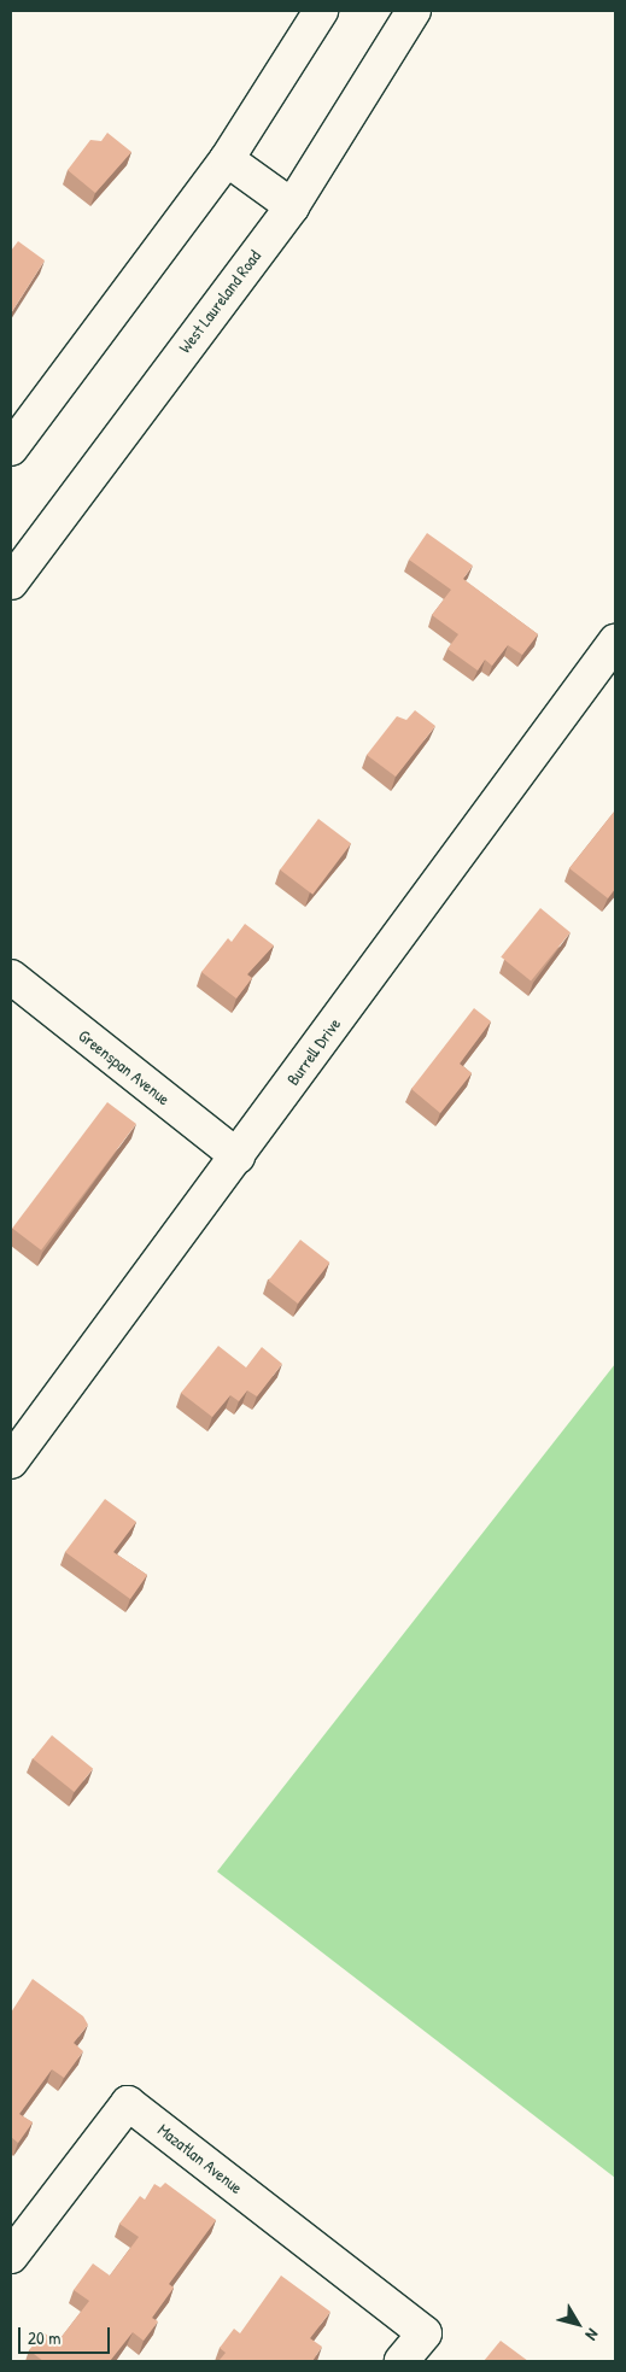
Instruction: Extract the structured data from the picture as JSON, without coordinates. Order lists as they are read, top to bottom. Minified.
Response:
{"streets":{"street":["West Laureland Road","Burrell Drive","Greenspan Avenue","Mazatlan Avenue"]},"crossings":[["Burrell Drive","Greenspan Avenue"]],"scale_bar":"20 m","north":"bottom right"}
